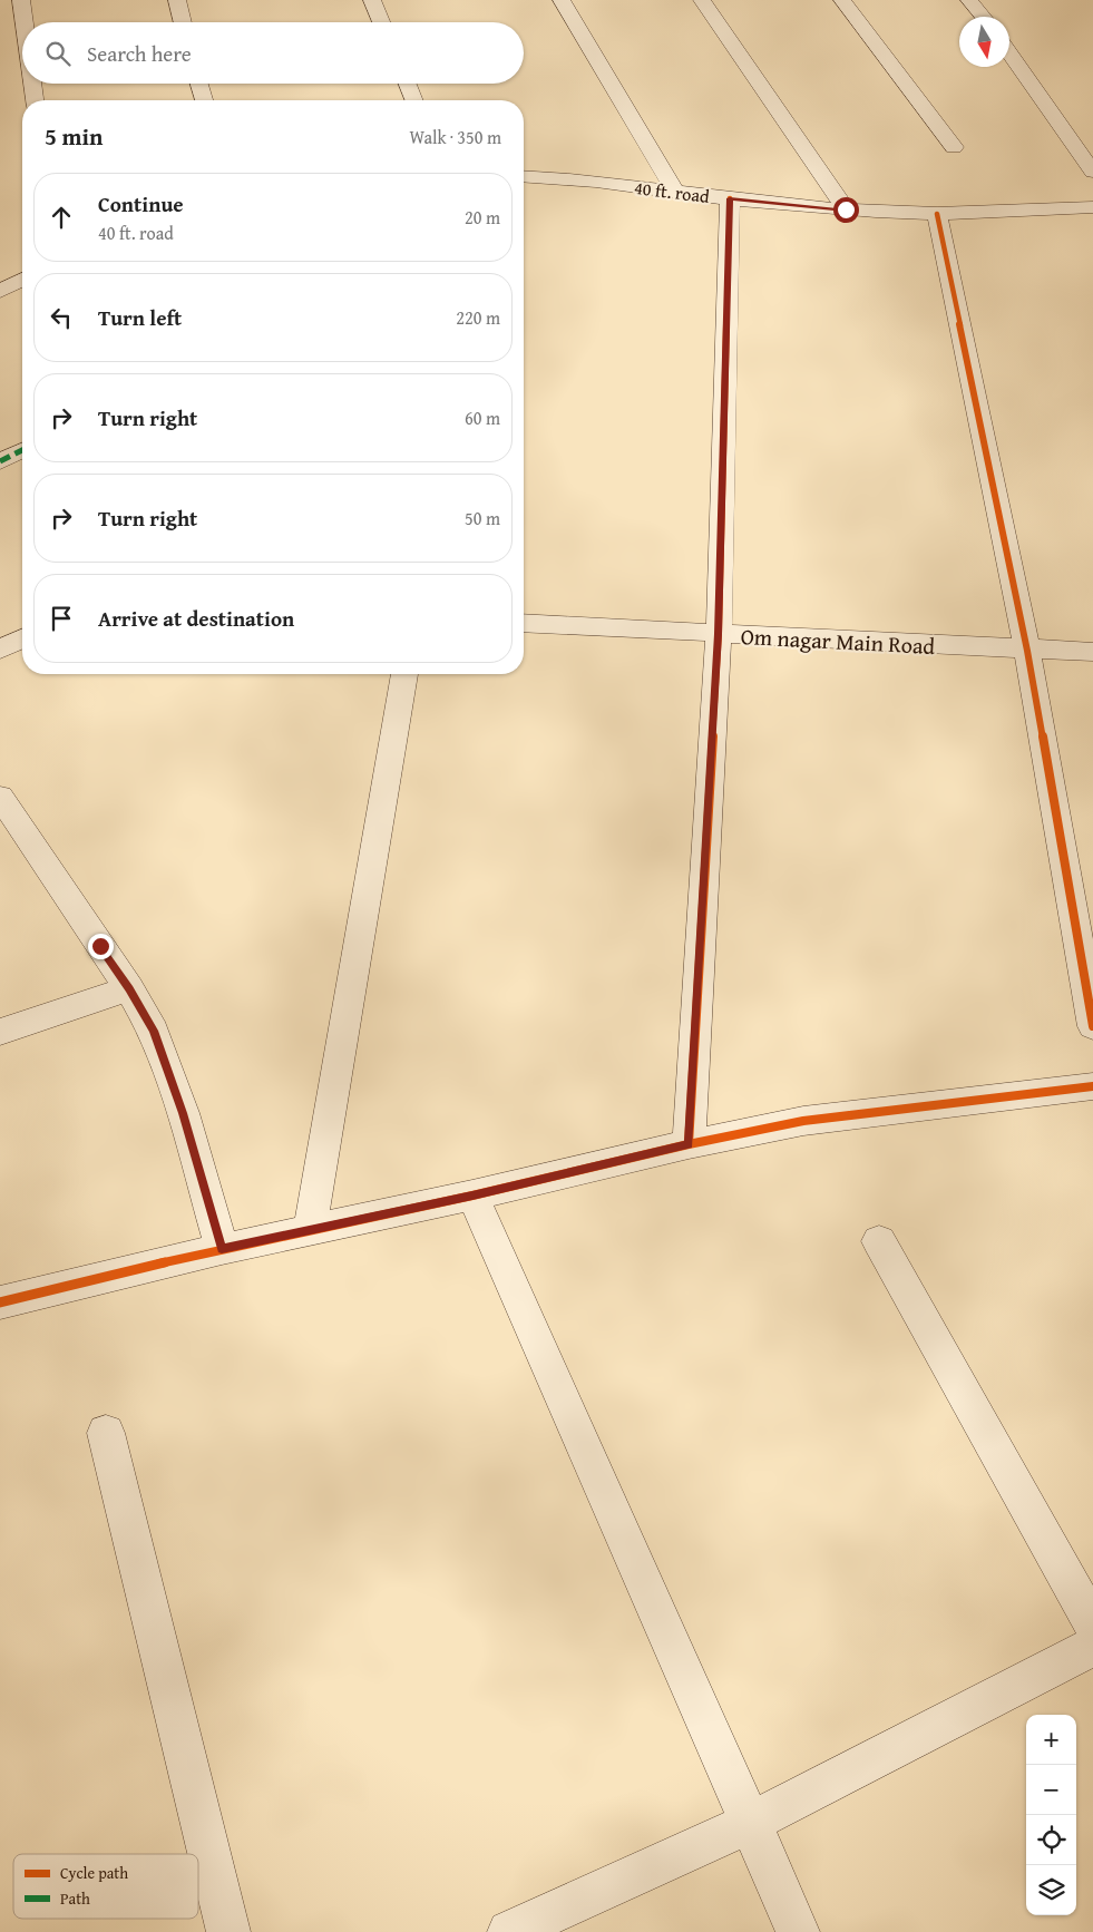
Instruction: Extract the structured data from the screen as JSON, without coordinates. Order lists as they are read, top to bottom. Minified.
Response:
{"streets":{"street":["40 ft. road","Om nagar Main Road"]},"legend":["Cycle path","Path"],"north":"bottom","page":{"search":"Search here","heading":["5 min","Walk · 350 m"],"list":[["Continue","40 ft. road","20 m"],["Turn left","220 m"],["Turn right","60 m"],["Turn right","50 m"],"Arrive at destination"],"map_buttons":["+","−"]}}
